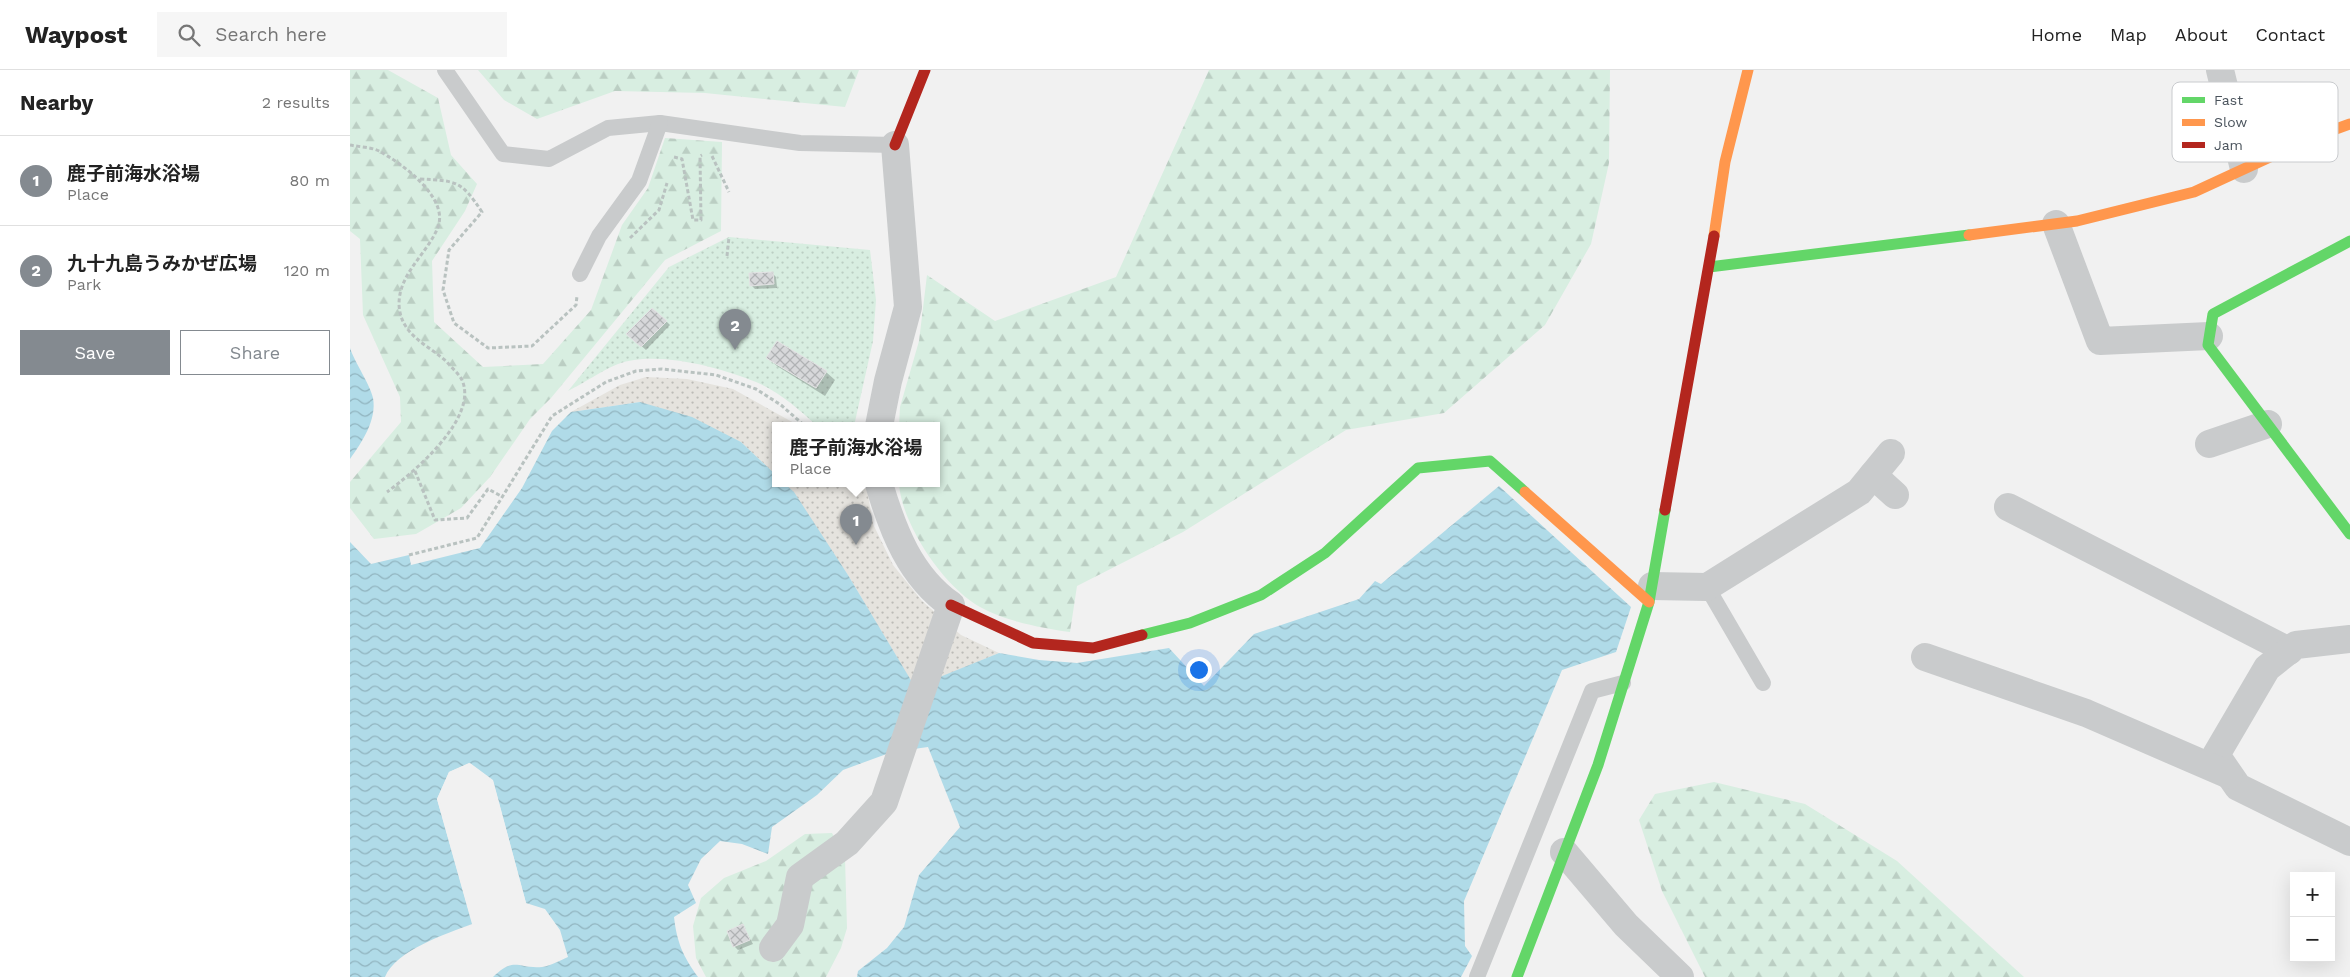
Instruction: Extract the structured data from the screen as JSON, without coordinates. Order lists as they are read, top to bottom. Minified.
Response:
{"legend":["Fast","Slow","Jam"],"page":{"header":"Waypost","search":"Search here","nav":["Home","Map","About","Contact"],"heading":["Nearby","2 results"],"list":[{"mark":"1","name":"鹿子前海水浴場","note":"Place","value":"80 m"},{"mark":"2","name":"九十九島うみかぜ広場","note":"Park","value":"120 m"}],"pins":["2","1"],"buttons":["Save","Share"],"popup":["鹿子前海水浴場","Place"],"map_buttons":["+","−"]}}
